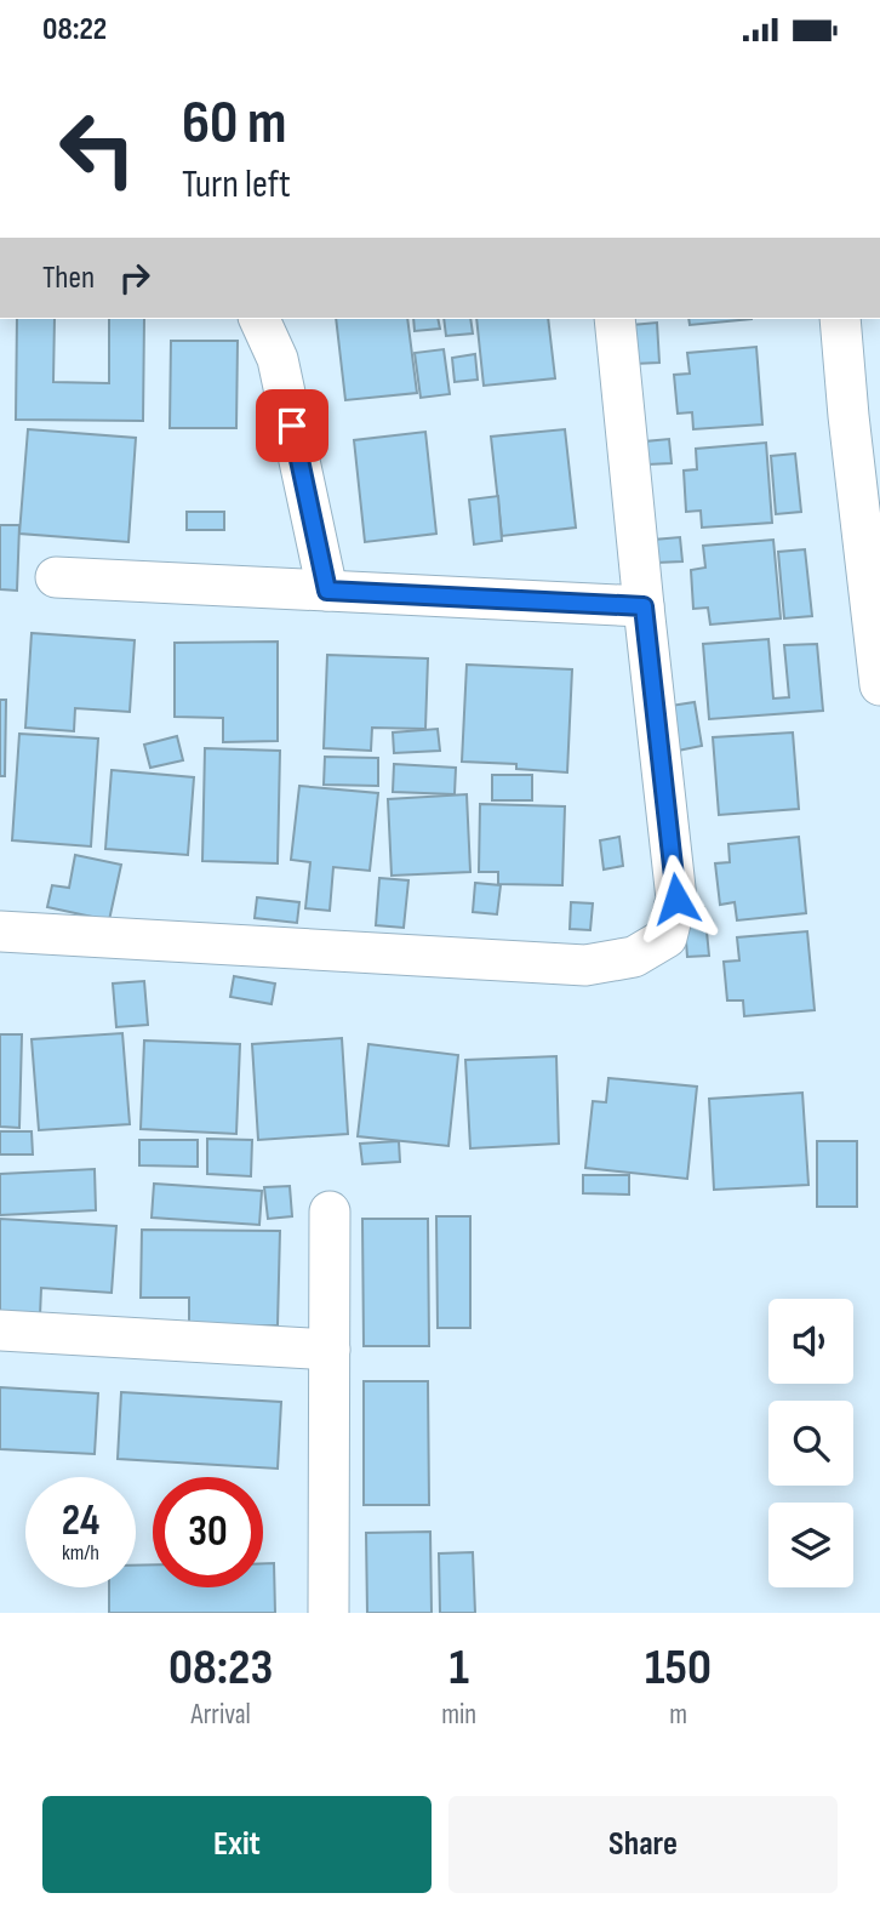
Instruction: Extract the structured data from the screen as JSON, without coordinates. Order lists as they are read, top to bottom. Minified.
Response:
{"page":{"status":"08:22","turn":["60 m","Turn left"],"then":"Then","speed":"24 km/h","limit":"30","eta":["08:23","Arrival","1","min","150","m"],"buttons":["Exit","Share"]}}
